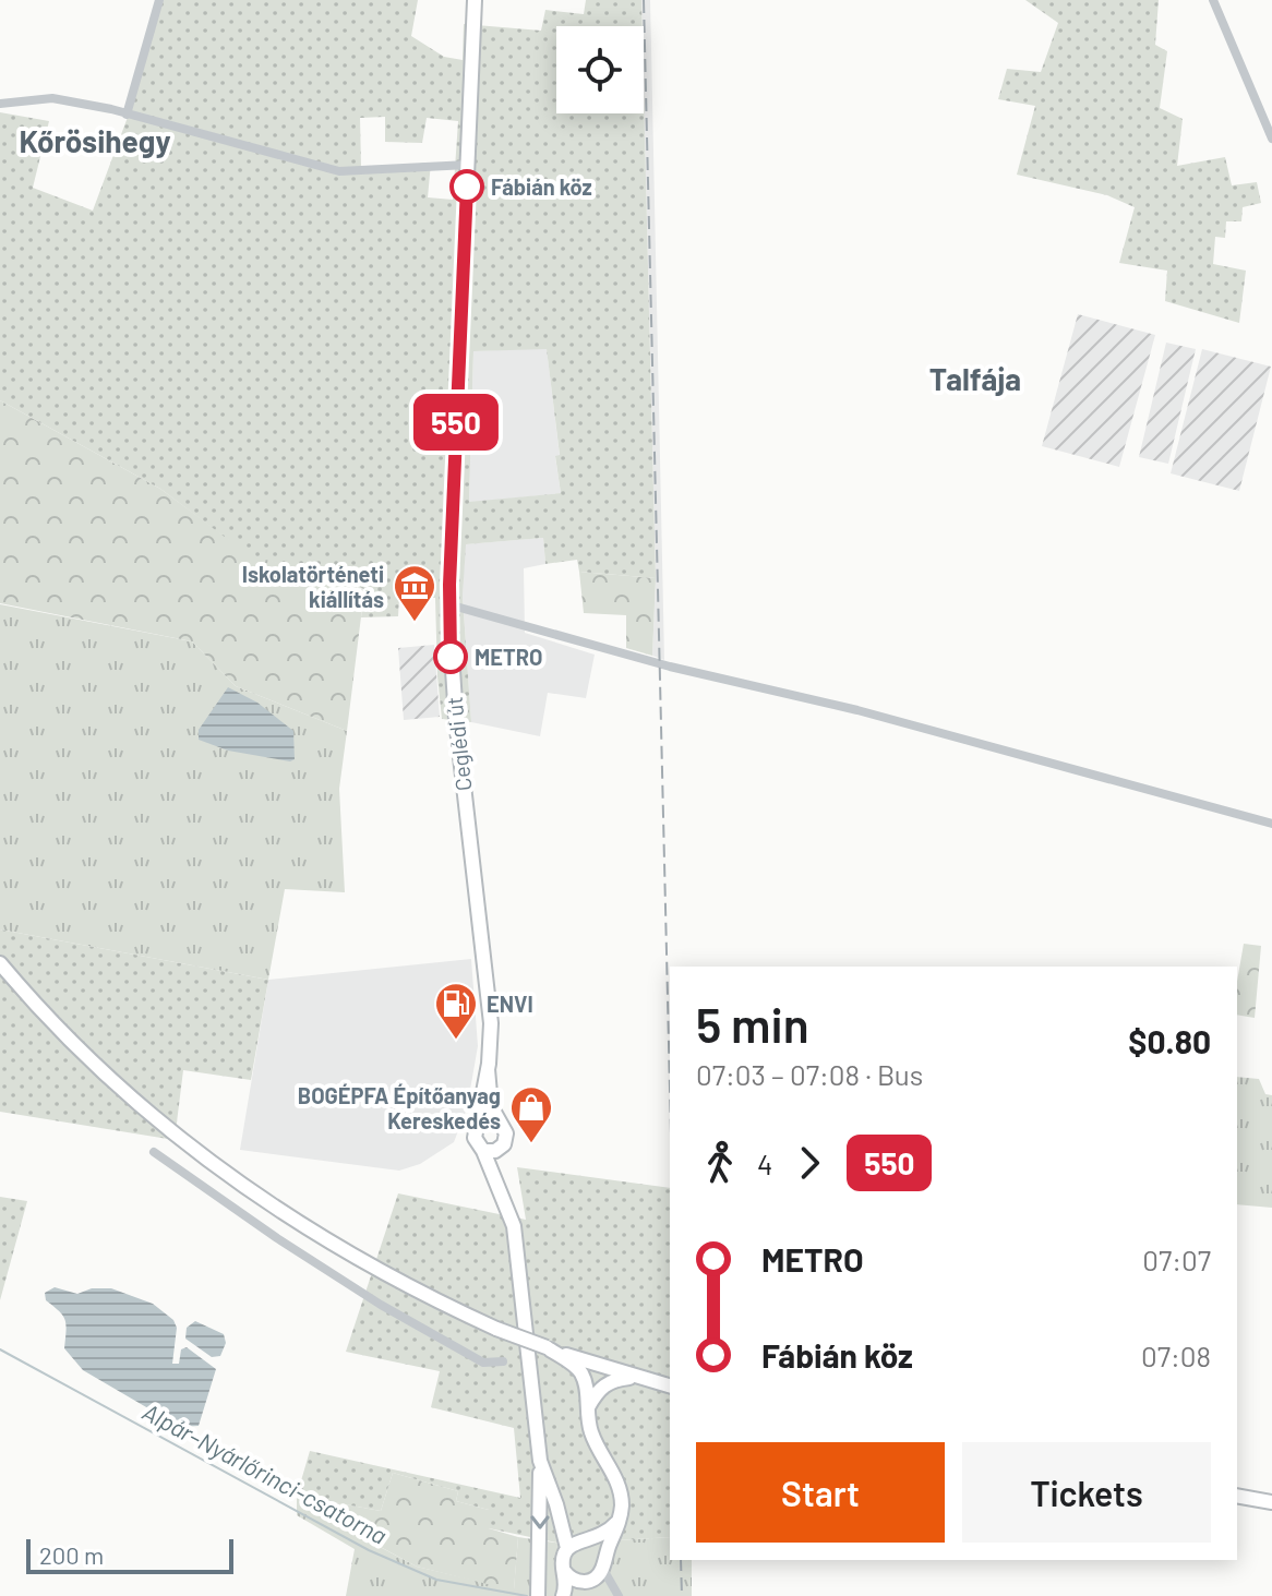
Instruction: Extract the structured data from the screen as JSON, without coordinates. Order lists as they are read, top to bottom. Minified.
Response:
{"streets":{"main road":["Ceglédi út"]},"districts":["Kőrösihegy","Talfája"],"water":["Alpár–Nyárlőrinci-csatorna"],"places":{"other":["Fábián köz","METRO"],"museum":["Iskolatörténeti kiállítás"],"fuel station":["ENVI"],"shop":["BOGÉPFA Építőanyag Kereskedés"]},"lines":["bus line 550"],"scale_bar":"200 m","page":{"on_map":"550","heading":["5 min","07:03 – 07:08 · Bus","$0.80"],"legs":["4","550"],"list":[{"name":"METRO","value":"07:07"},{"name":"Fábián köz","value":"07:08"}],"buttons":["Start","Tickets"],"scale":"200 m"}}
